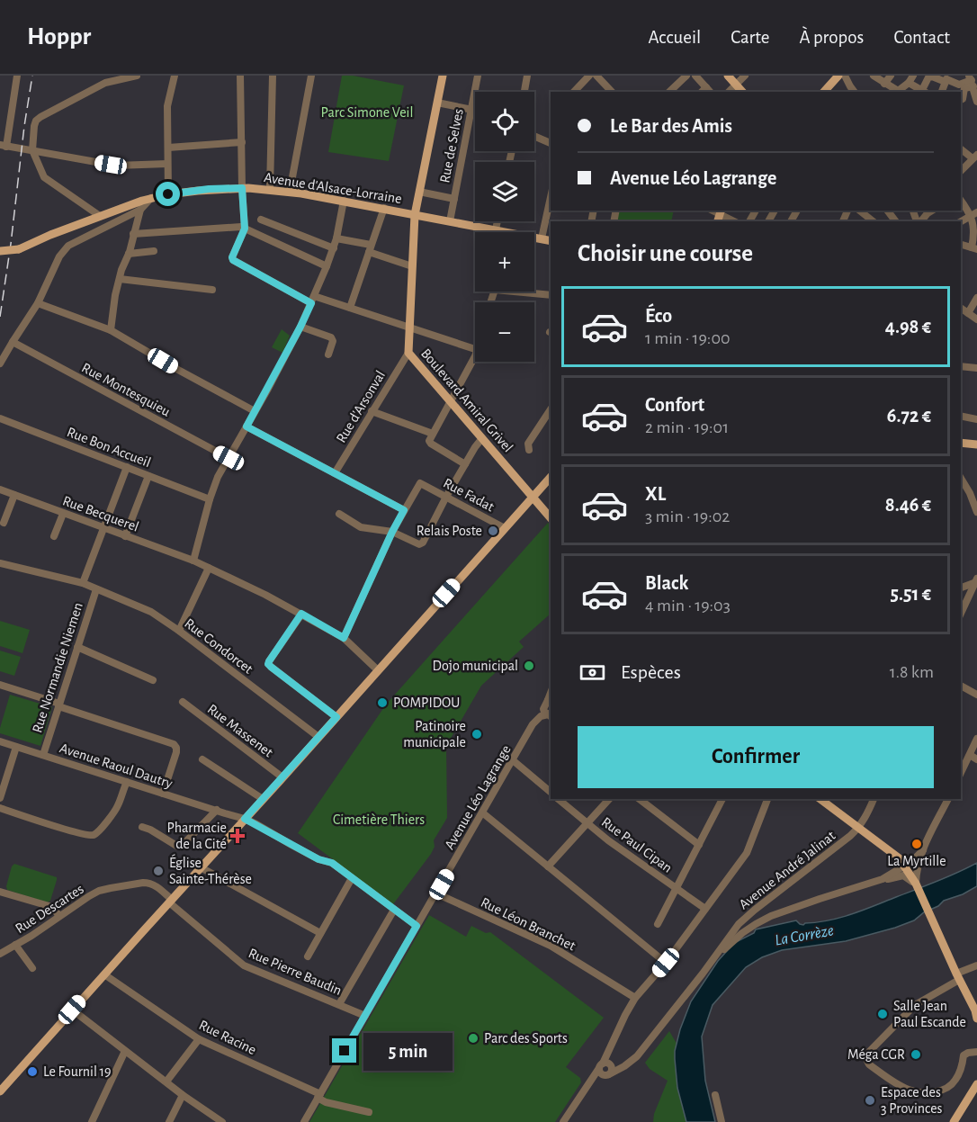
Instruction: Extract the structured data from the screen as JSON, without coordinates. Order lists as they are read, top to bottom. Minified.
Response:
{"streets":{"main road":["Avenue d'Alsace-Lorraine","Boulevard Amiral Grivel"],"street":["Rue de Selves","Rue Montesquieu","Rue d'Arsonval","Rue Bon Accueil","Rue Fadat","Rue Becquerel","Rue Condorcet","Rue Normandie Niemen","Rue Massenet","Avenue Raoul Dautry","Avenue Léo Lagrange","Rue Paul Cipan","Avenue André Jalinat","Rue Descartes","Rue Léon Branchet","Rue Pierre Baudin","Rue Racine"]},"crossings":[["Rue de Selves","Avenue d'Alsace-Lorraine"],["Avenue d'Alsace-Lorraine","Boulevard Amiral Grivel"],["Boulevard Amiral Grivel","Rue d'Arsonval"],["Rue Condorcet","Rue Normandie Niemen"],["Rue Normandie Niemen","Avenue Raoul Dautry"],["Avenue Raoul Dautry","Avenue Léo Lagrange"],["Avenue Léo Lagrange","Rue Léon Branchet"],["Avenue Léo Lagrange","Rue Pierre Baudin"],["Avenue Léo Lagrange","Rue Racine"],["Rue Descartes","Rue Pierre Baudin"]],"water":["La Corrèze"],"parks":["Parc Simone Veil","Cimetière Thiers"],"places":{"other":["Relais Poste","Dojo municipal","POMPIDOU","Patinoire municipale","La Myrtille","Église Sainte-Thérèse","Salle Jean Paul Escande","Parc des Sports","Méga CGR","Le Fournil 19","Espace des 3 Provinces"],"health":["Pharmacie de la Cité"]},"page":{"header":"Hoppr","nav":["Accueil","Carte","À propos","Contact"],"map_buttons":["+","−"],"banner":["Le Bar des Amis","Avenue Léo Lagrange"],"heading":"Choisir une course","list":[{"name":"Éco","note":"1 min · 19:00","value":"4.98 €"},{"name":"Confort","note":"2 min · 19:01","value":"6.72 €"},{"name":"XL","note":"3 min · 19:02","value":"8.46 €"},{"name":"Black","note":"4 min · 19:03","value":"5.51 €"}],"pay":["Espèces","1.8 km"],"buttons":"Confirmer","bubble":"5 min"}}
